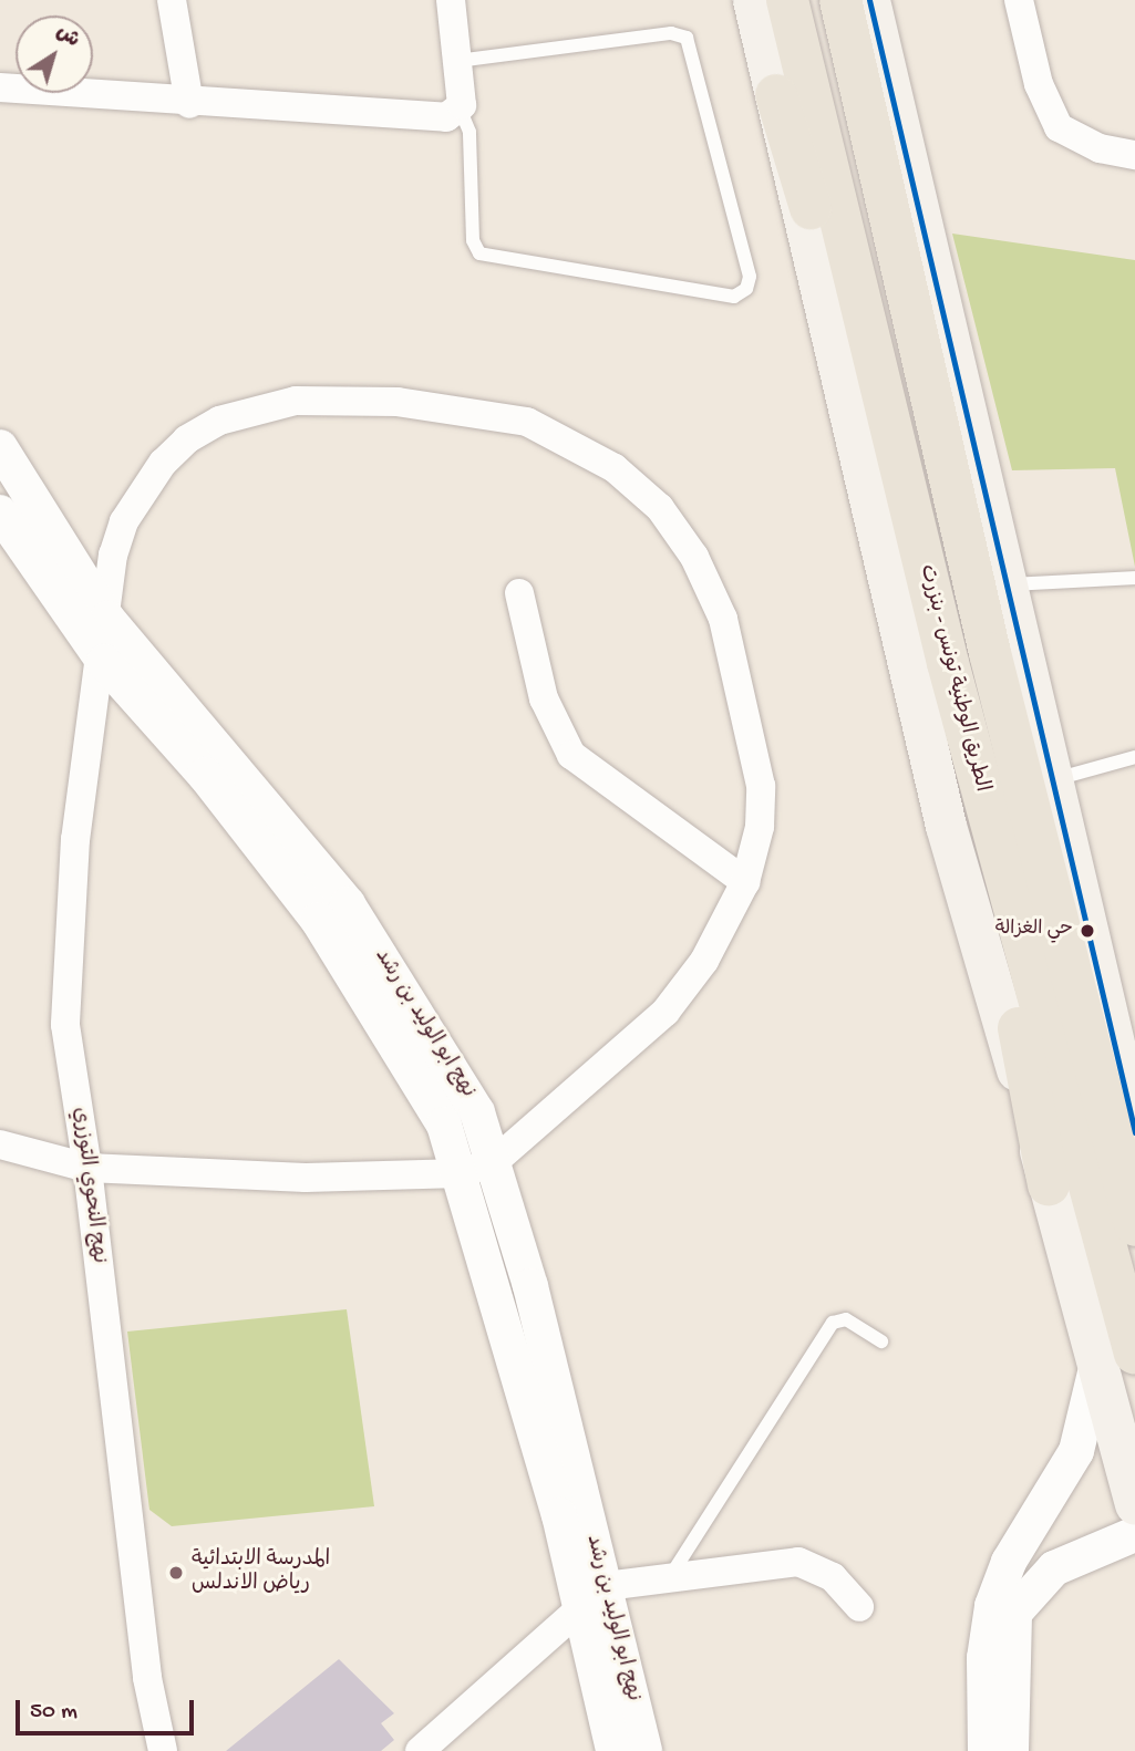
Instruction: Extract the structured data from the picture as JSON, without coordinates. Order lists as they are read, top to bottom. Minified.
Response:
{"streets":{"highway":["الطريق الوطنية تونس - بنزرت"],"street":["نهج ابو الوليد بن رشد","نهج النحوي التوزري"]},"crossings":[["نهج ابو الوليد بن رشد","نهج النحوي التوزري"]],"places":["حي الغزالة","المدرسة الابتدائية رياض الاندلس"],"scale_bar":"50 m","north":"top right"}
